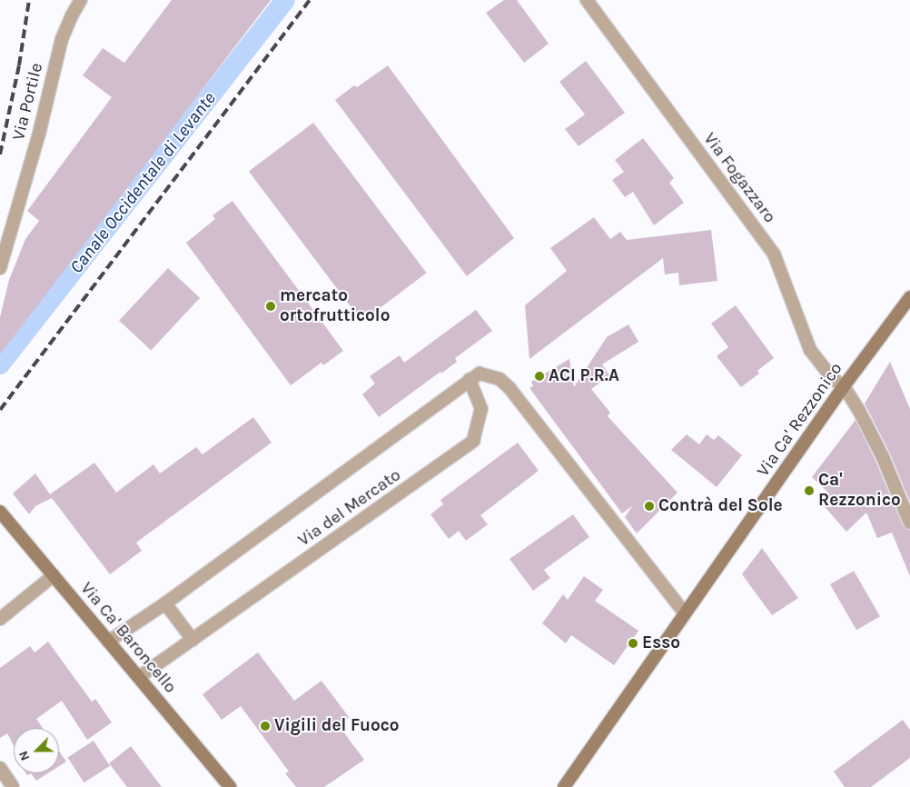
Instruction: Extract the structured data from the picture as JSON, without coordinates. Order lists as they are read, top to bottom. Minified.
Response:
{"streets":{"main road":["Via Ca' Rezzonico","Via Ca' Baroncello"],"street":["Via Portile","Via Fogazzaro","Via del Mercato"]},"crossings":[["Via Fogazzaro","Via Ca' Rezzonico"],["Via Ca' Rezzonico","Via del Mercato"],["Via del Mercato","Via Ca' Baroncello"]],"water":["Canale Occidentale di Levante"],"places":["mercato ortofrutticolo","ACI P.R.A","Ca' Rezzonico","Contrà del Sole","Esso","Vigili del Fuoco"],"north":"bottom left"}
